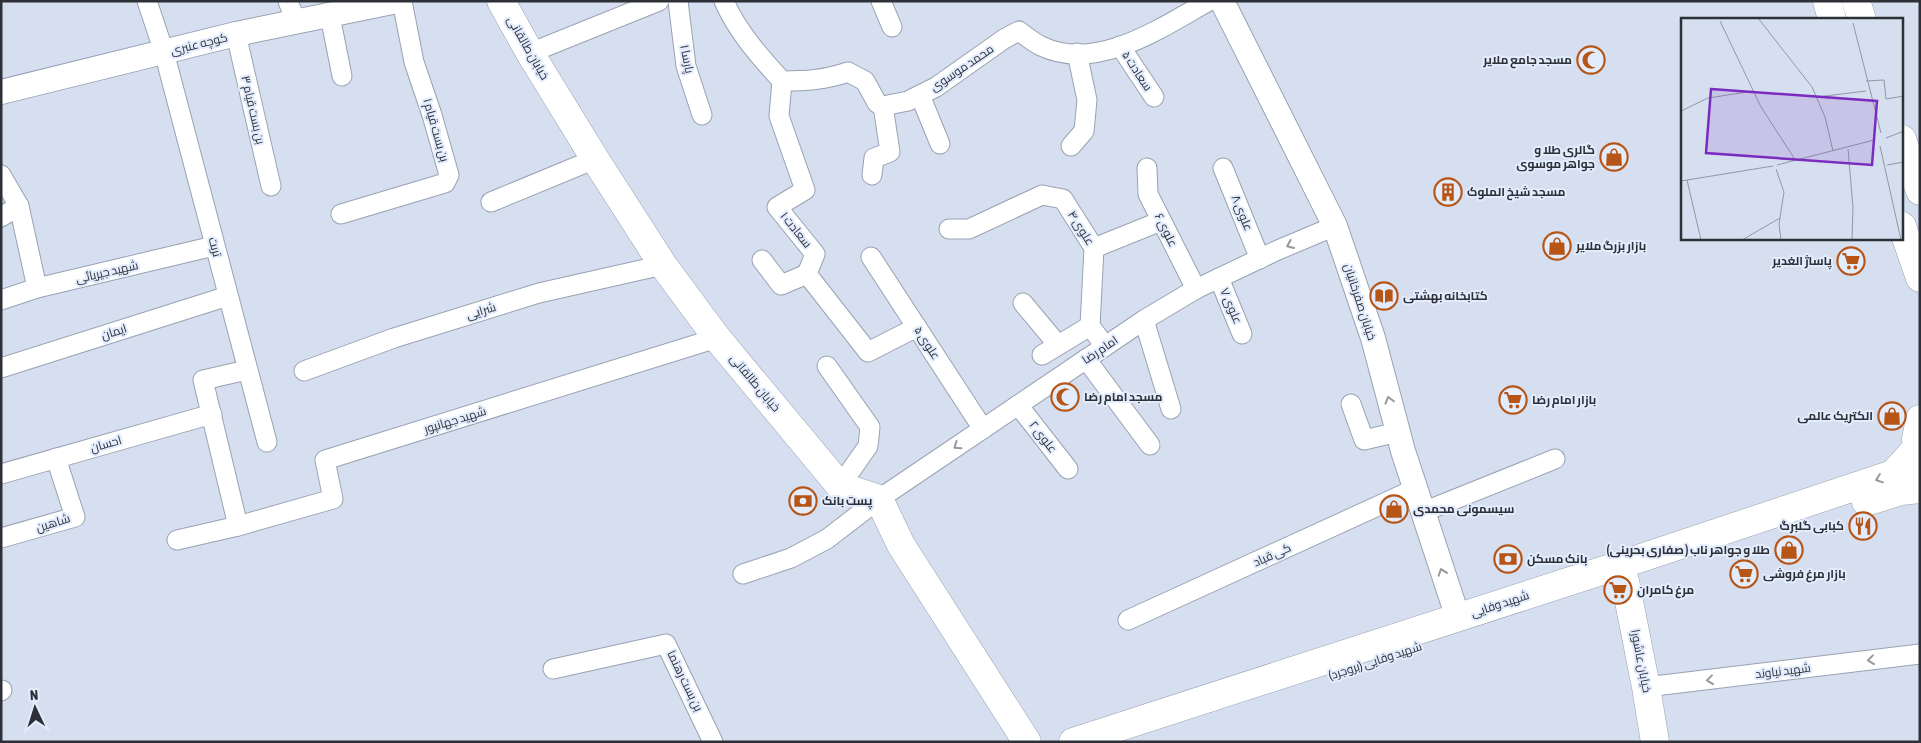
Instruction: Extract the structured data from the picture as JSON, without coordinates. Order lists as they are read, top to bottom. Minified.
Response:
{"streets":{"main road":["خیابان طالقانی","شهید وفایی","شهید وفایی (بروجرد)","خیابان عاشورا"],"street":["کوچه عنبری","پارسا ۱","محمد موسوی","سعادت ۵","بن بست قیام ۳","بن بست قیام ۱","علوی ۸","علوی ۴","سعادت ۱","علوی ۶","تربت","شهید جیریائی","خیابان صفرخانیان","علوی ۷","شرایی","ایمان","علوی ۵","امام رضا","شهید جهانپور","علوی ۲","احسان","شاهین","کی قباد","شهید نیاوند","بن بست رهنما"]},"crossings":[["کوچه عنبری","بن بست قیام ۳"],["کوچه عنبری","تربت"],["خیابان طالقانی","شرایی"],["خیابان طالقانی","شهید جهانپور"],["محمد موسوی","سعادت ۵"],["محمد موسوی","خیابان صفرخانیان"],["علوی ۸","امام رضا"],["علوی ۶","امام رضا"],["تربت","شهید جیریائی"],["تربت","ایمان"],["خیابان صفرخانیان","امام رضا"],["خیابان صفرخانیان","کی قباد"],["خیابان صفرخانیان","شهید وفایی"],["علوی ۷","امام رضا"],["علوی ۵","امام رضا"],["امام رضا","علوی ۲"],["احسان","شاهین"],["شهید وفایی (بروجرد)","خیابان عاشورا"],["خیابان عاشورا","شهید نیاوند"]],"one_way":["خیابان صفرخانیان","شهید نیاوند"],"places":{"mosque":["مسجد جامع ملایر","مسجد امام رضا"],"shop":["گالری طلا و جواهر موسوی","بازار بزرگ ملایر","الکتریک عالمی","سیسمونی محمدی","طلا و جواهر ناب ( صفاری بحرینی)"],"building":["مسجد شیخ الملوک"],"supermarket":["پاساژ الغدیر","بازار امام رضا","بازار مرغ فروشی","مرغ کامران"],"library":["کتابخانه بهشتی"],"bank":["پست بانک","بانک مسکن"],"restaurant":["کبابی گلبرگ"]},"north":"top"}
